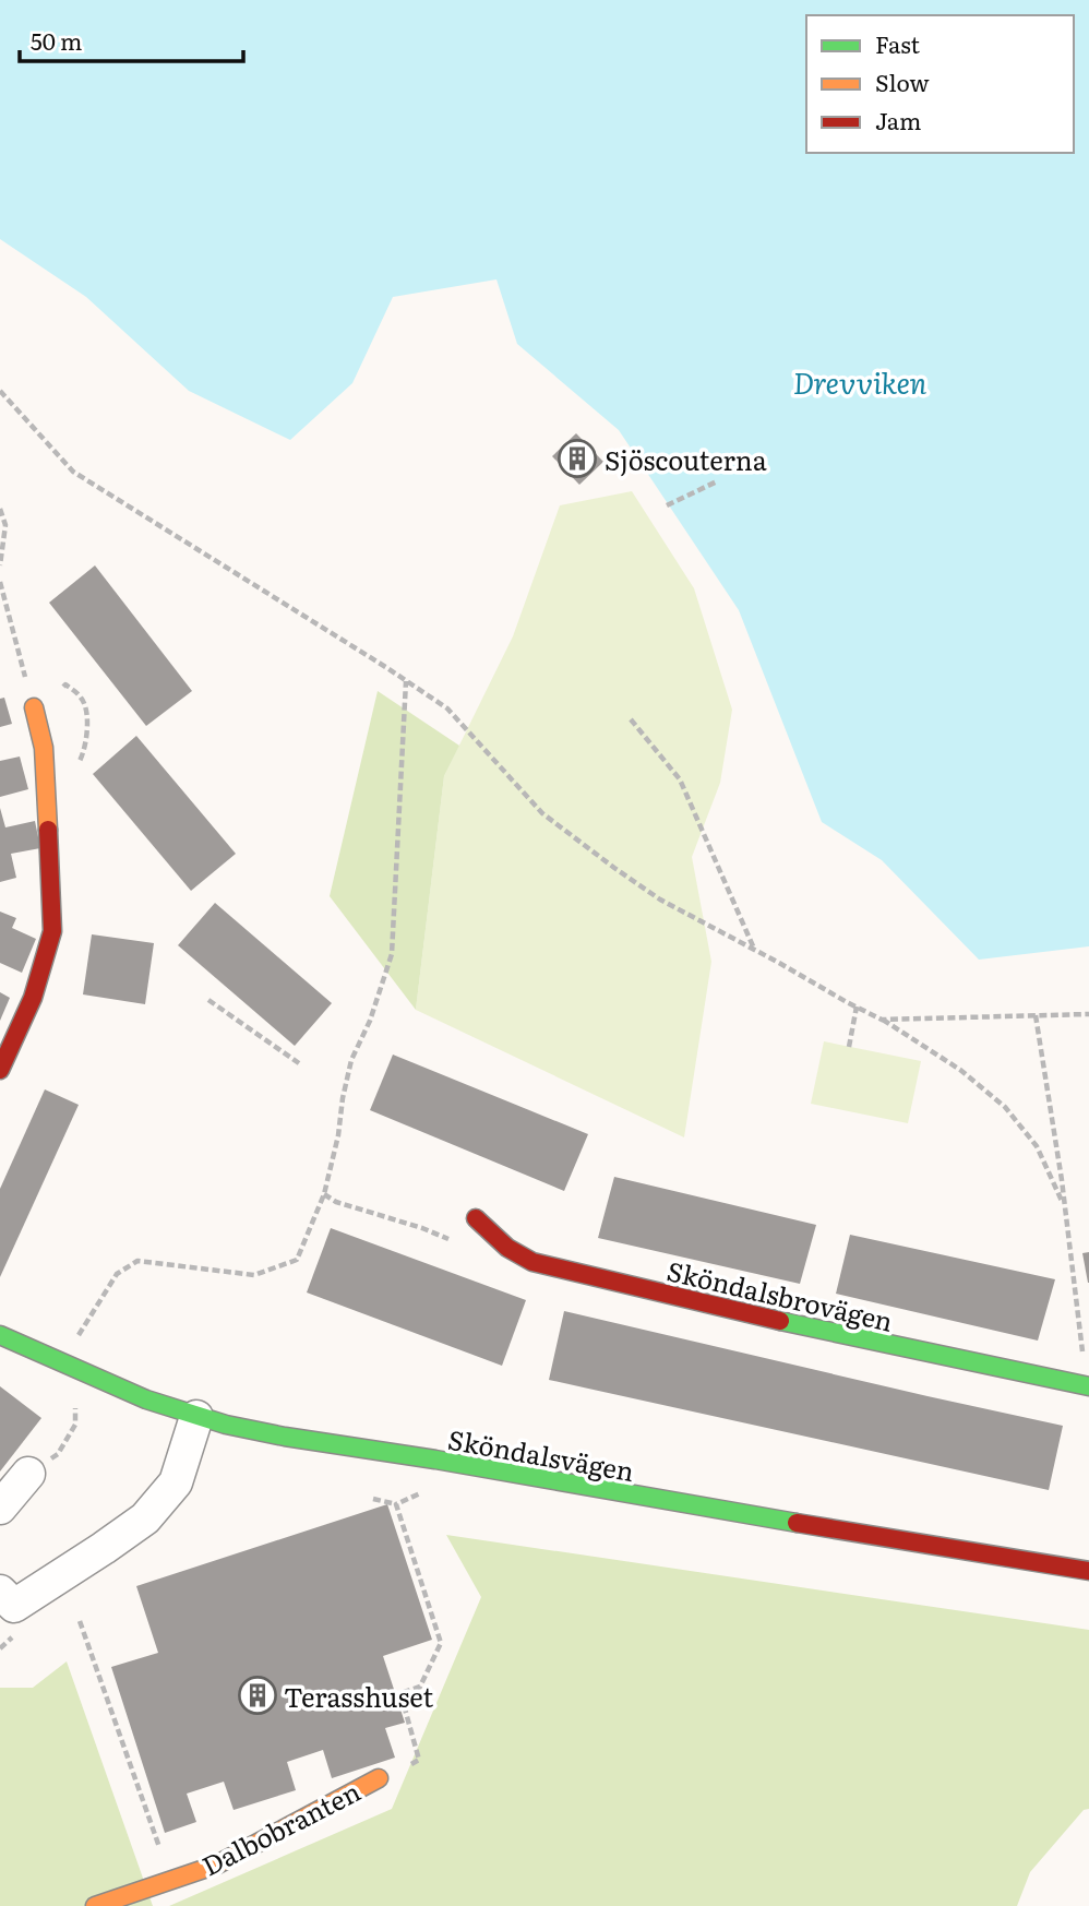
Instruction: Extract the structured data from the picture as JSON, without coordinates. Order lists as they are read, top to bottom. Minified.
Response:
{"streets":{"street":["Sköndalsbrovägen","Sköndalsvägen","Dalbobranten"]},"water":["Drevviken"],"places":{"building":["Sjöscouterna","Terasshuset"]},"legend":["Fast","Slow","Jam"],"scale_bar":"50 m"}
